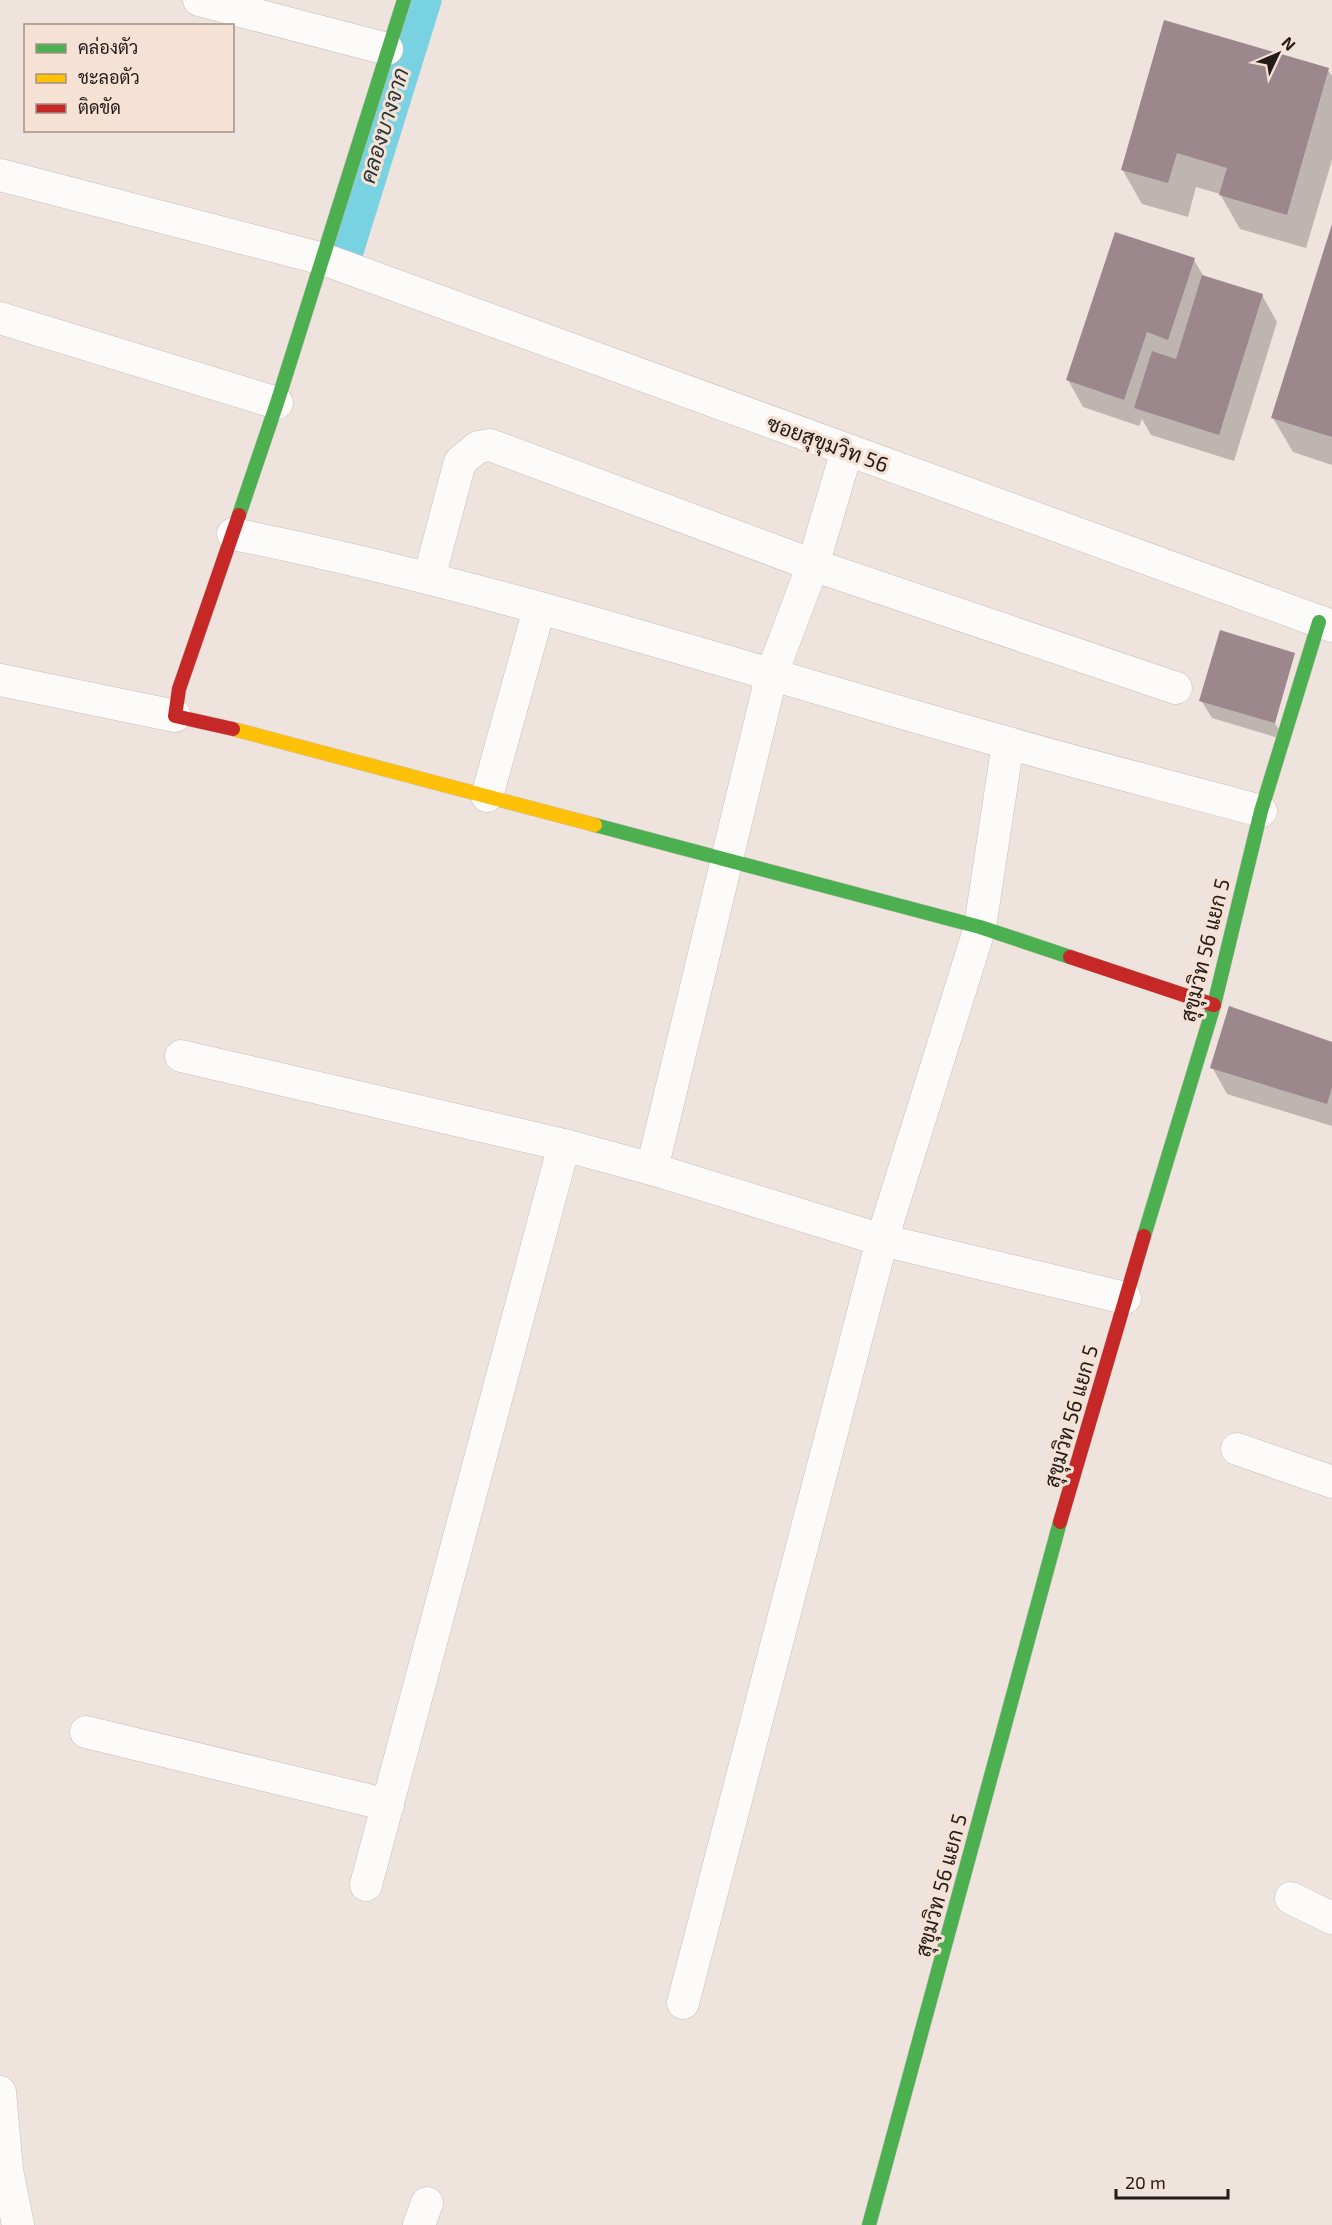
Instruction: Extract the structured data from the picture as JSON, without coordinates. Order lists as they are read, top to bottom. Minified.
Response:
{"streets":{"street":["ซอยสุขุมวิท 56","สุขุมวิท 56 แยก 5"]},"crossings":[["ซอยสุขุมวิท 56","สุขุมวิท 56 แยก 5"]],"water":["คลองบางจาก"],"legend":["คล่องตัว","ชะลอตัว","ติดขัด"],"scale_bar":"20 m","north":"top right"}
